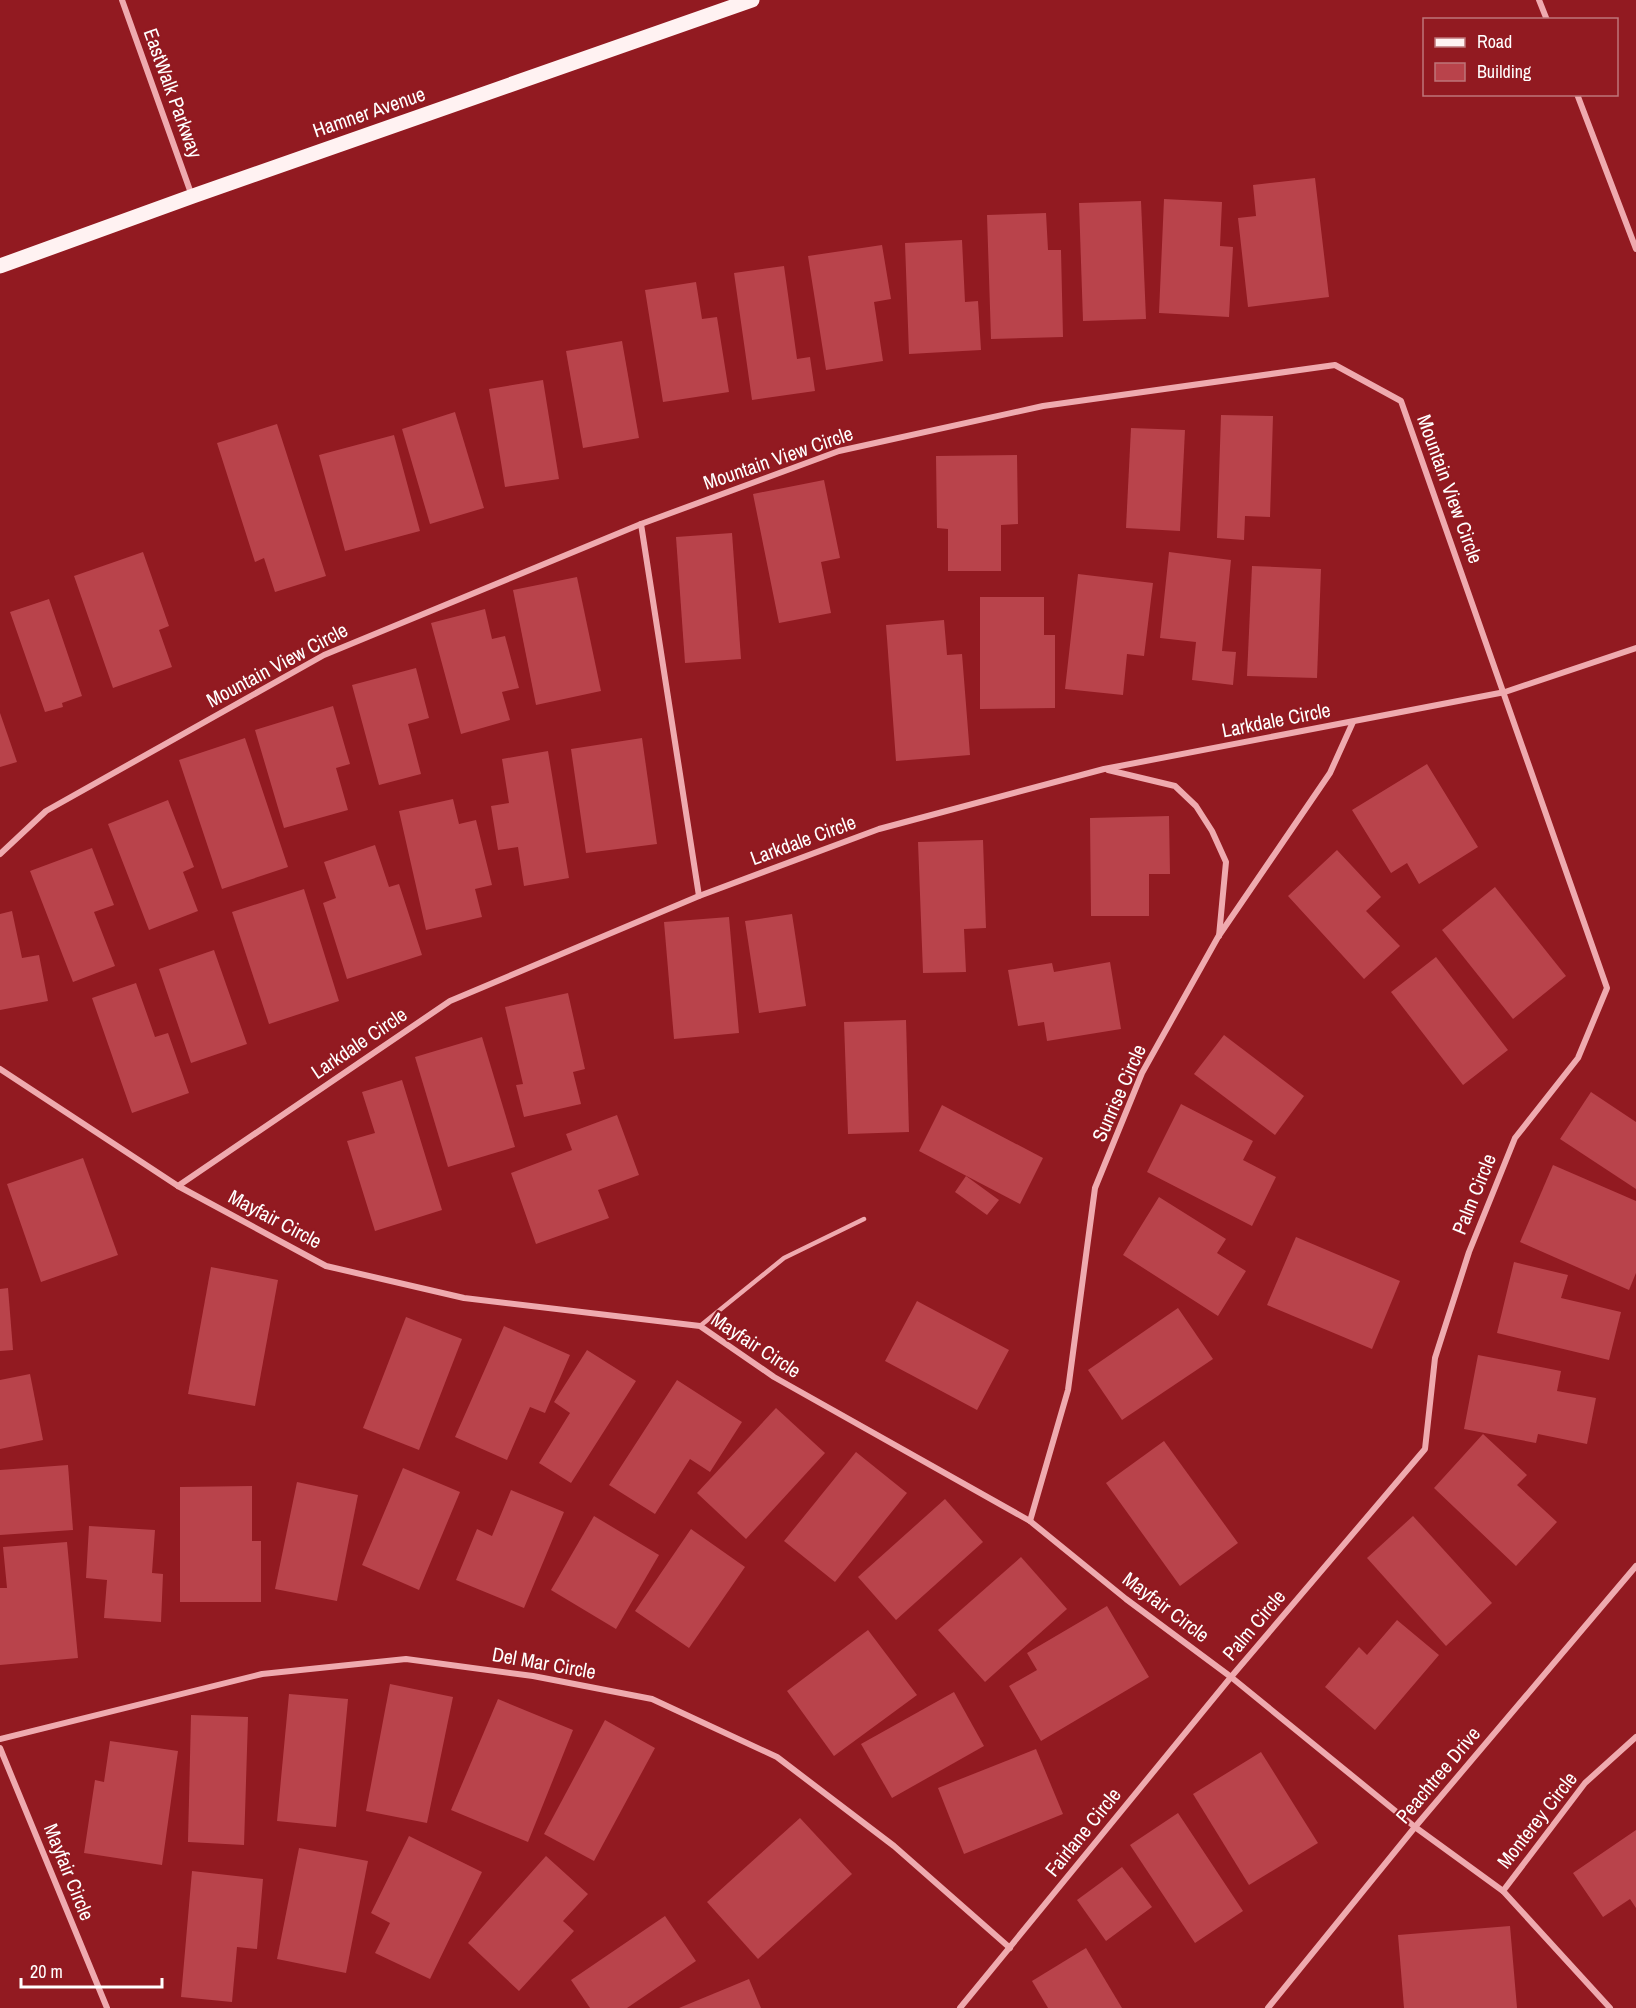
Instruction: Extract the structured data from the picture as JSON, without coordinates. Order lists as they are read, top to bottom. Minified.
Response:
{"streets":{"main road":["Hamner Avenue"],"street":["EastWalk Parkway","Mountain View Circle","Larkdale Circle","Sunrise Circle","Palm Circle","Mayfair Circle","Del Mar Circle","Peachtree Drive","Monterey Circle","Fairlane Circle"]},"crossings":[["EastWalk Parkway","Hamner Avenue"],["Mountain View Circle","Larkdale Circle"],["Mountain View Circle","Palm Circle"],["Larkdale Circle","Sunrise Circle"],["Larkdale Circle","Palm Circle"],["Larkdale Circle","Mayfair Circle"],["Sunrise Circle","Mayfair Circle"],["Palm Circle","Mayfair Circle"],["Palm Circle","Fairlane Circle"],["Mayfair Circle","Peachtree Drive"],["Mayfair Circle","Monterey Circle"],["Mayfair Circle","Fairlane Circle"],["Del Mar Circle","Fairlane Circle"]],"legend":["Road","Building"],"scale_bar":"20 m"}
